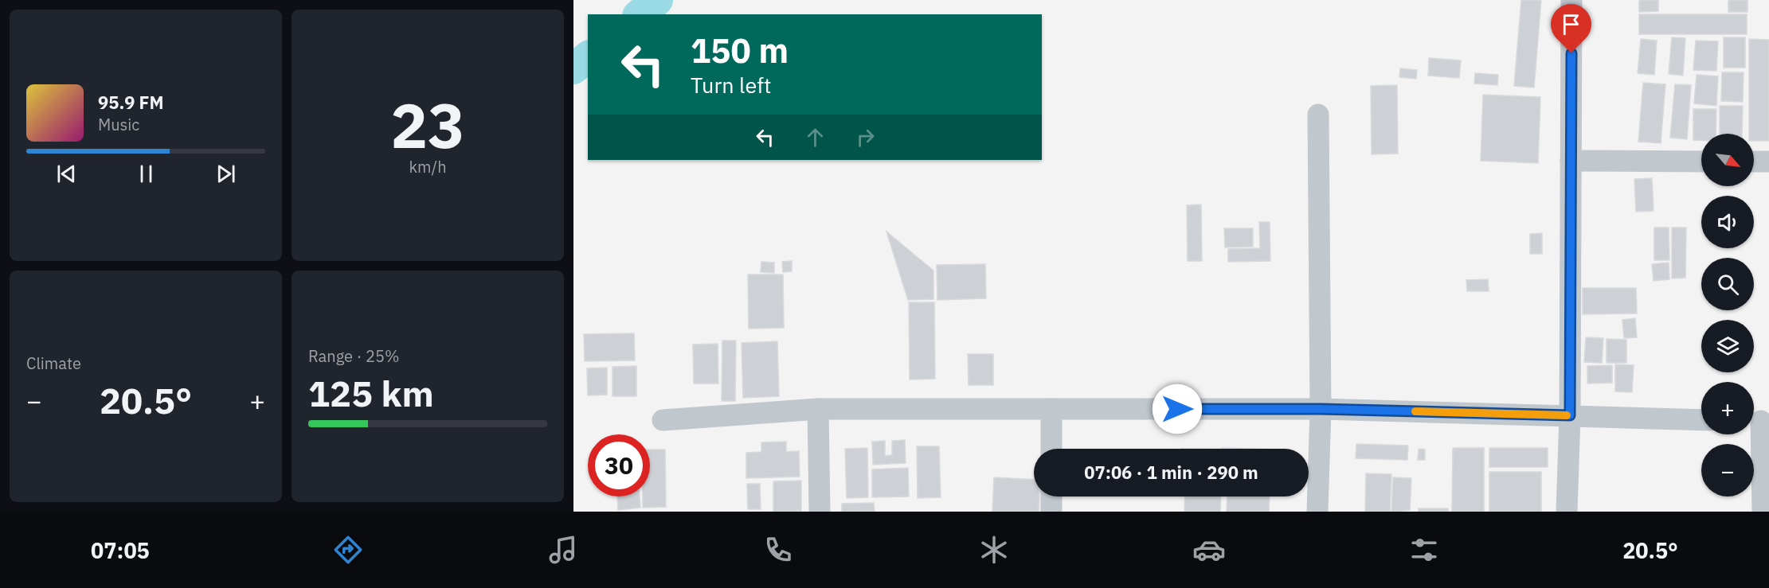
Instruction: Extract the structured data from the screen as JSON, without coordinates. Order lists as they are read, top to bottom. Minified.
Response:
{"north":"bottom right","page":{"tile":[["23","km/h"],"Climate",["Range · 25%","125 km"]],"turn":["150 m","Turn left"],"song":["95.9 FM","Music"],"map_buttons":["+","−"],"heat":["−","20.5°","+"],"limit":"30","trip":"07:06 · 1 min · 290 m","tabs":["07:05","20.5°"]}}
